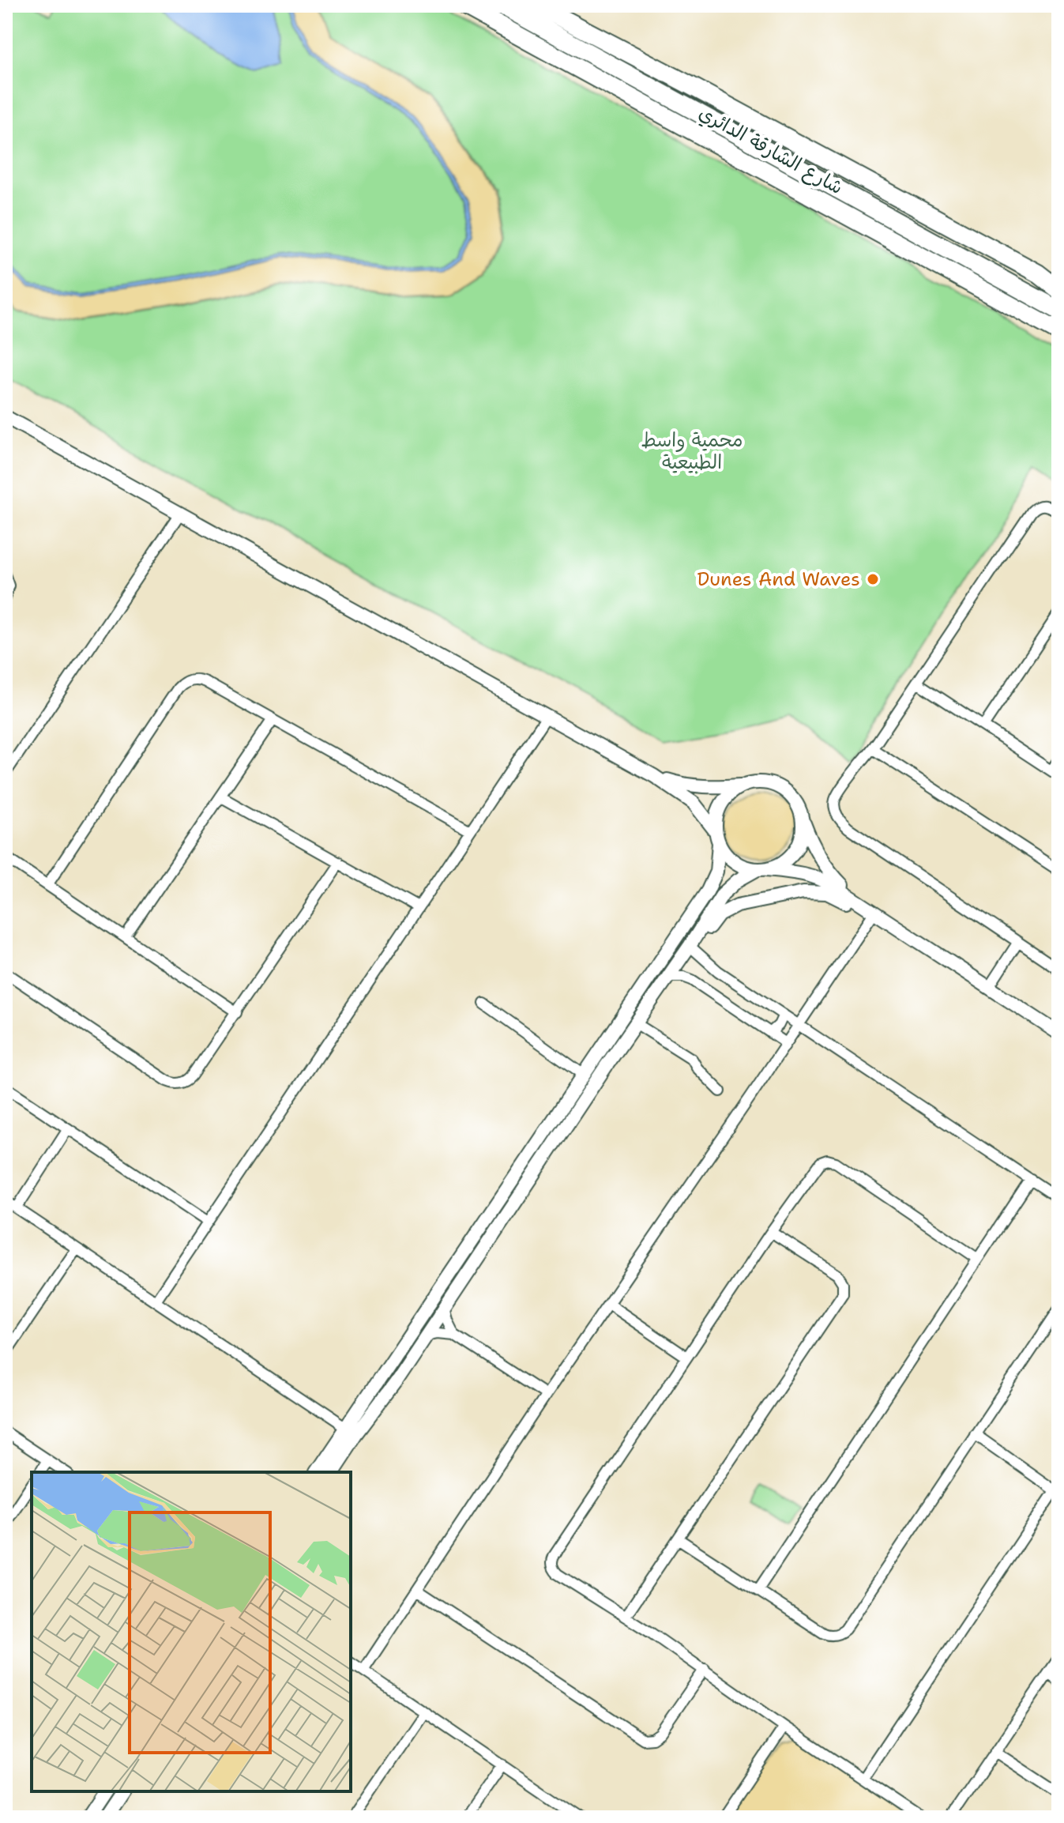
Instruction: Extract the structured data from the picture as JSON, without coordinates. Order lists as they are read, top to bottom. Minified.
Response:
{"streets":{"highway":["شارع الشارقة الدائري"]},"parks":["محمية واسط الطبيعية"],"places":["Dunes And Waves"]}
